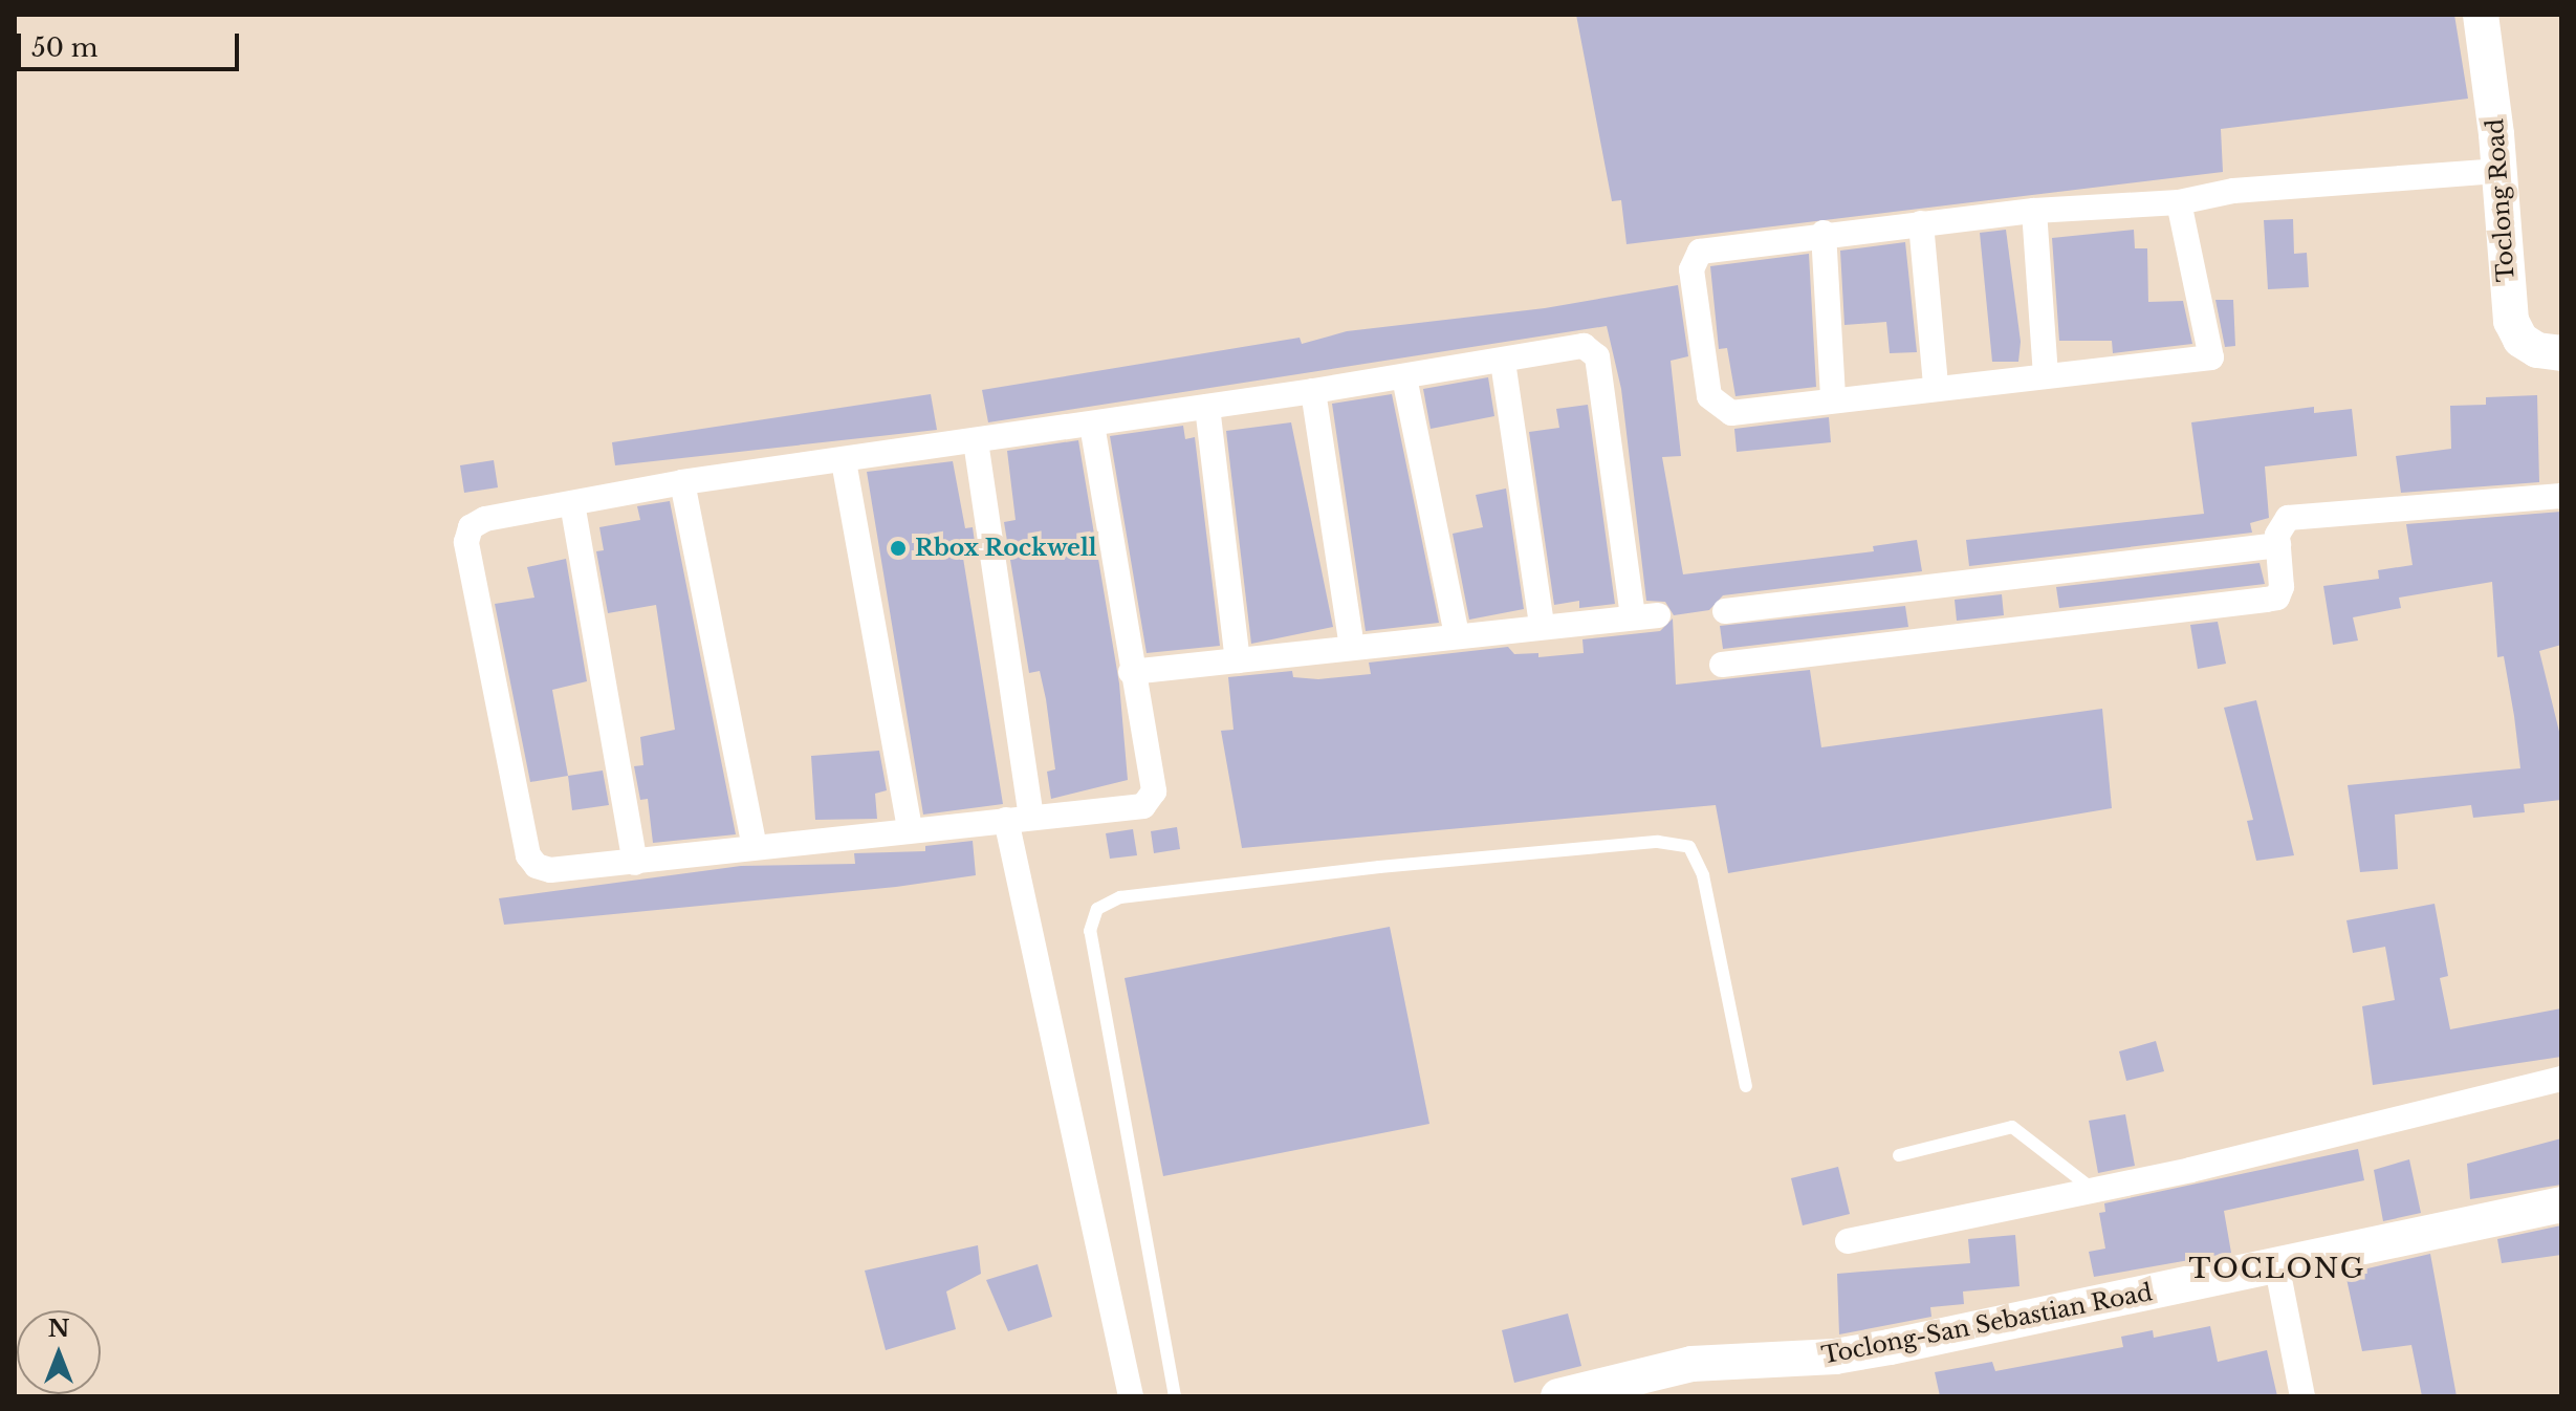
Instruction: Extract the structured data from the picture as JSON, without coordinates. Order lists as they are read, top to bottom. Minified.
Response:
{"streets":{"street":["Toclong Road","Toclong-San Sebastian Road"]},"districts":["TOCLONG"],"places":["Rbox Rockwell"],"scale_bar":"50 m","north":"top"}
